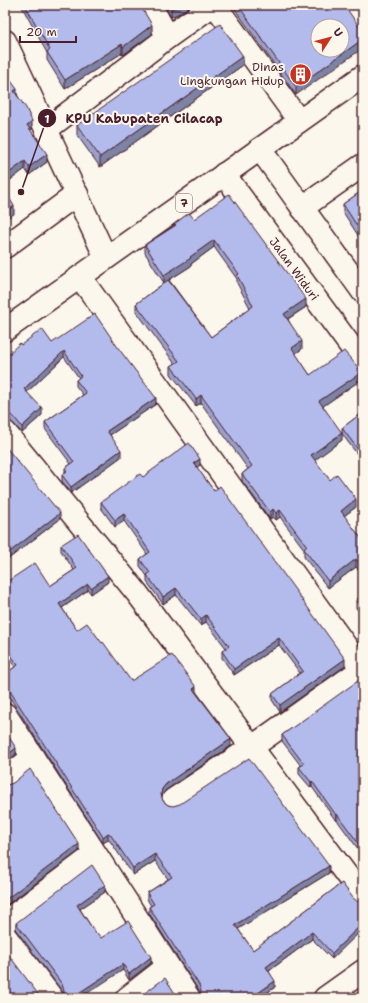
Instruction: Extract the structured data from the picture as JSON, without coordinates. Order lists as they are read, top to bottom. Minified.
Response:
{"streets":{"main road":["7","Jalan Widuri"]},"crossings":[["7","Jalan Widuri"]],"places":{"building":["Dinas Lingkungan Hidup"],"other":["KPU Kabupaten Cilacap"]},"scale_bar":"20 m","north":"top right"}
